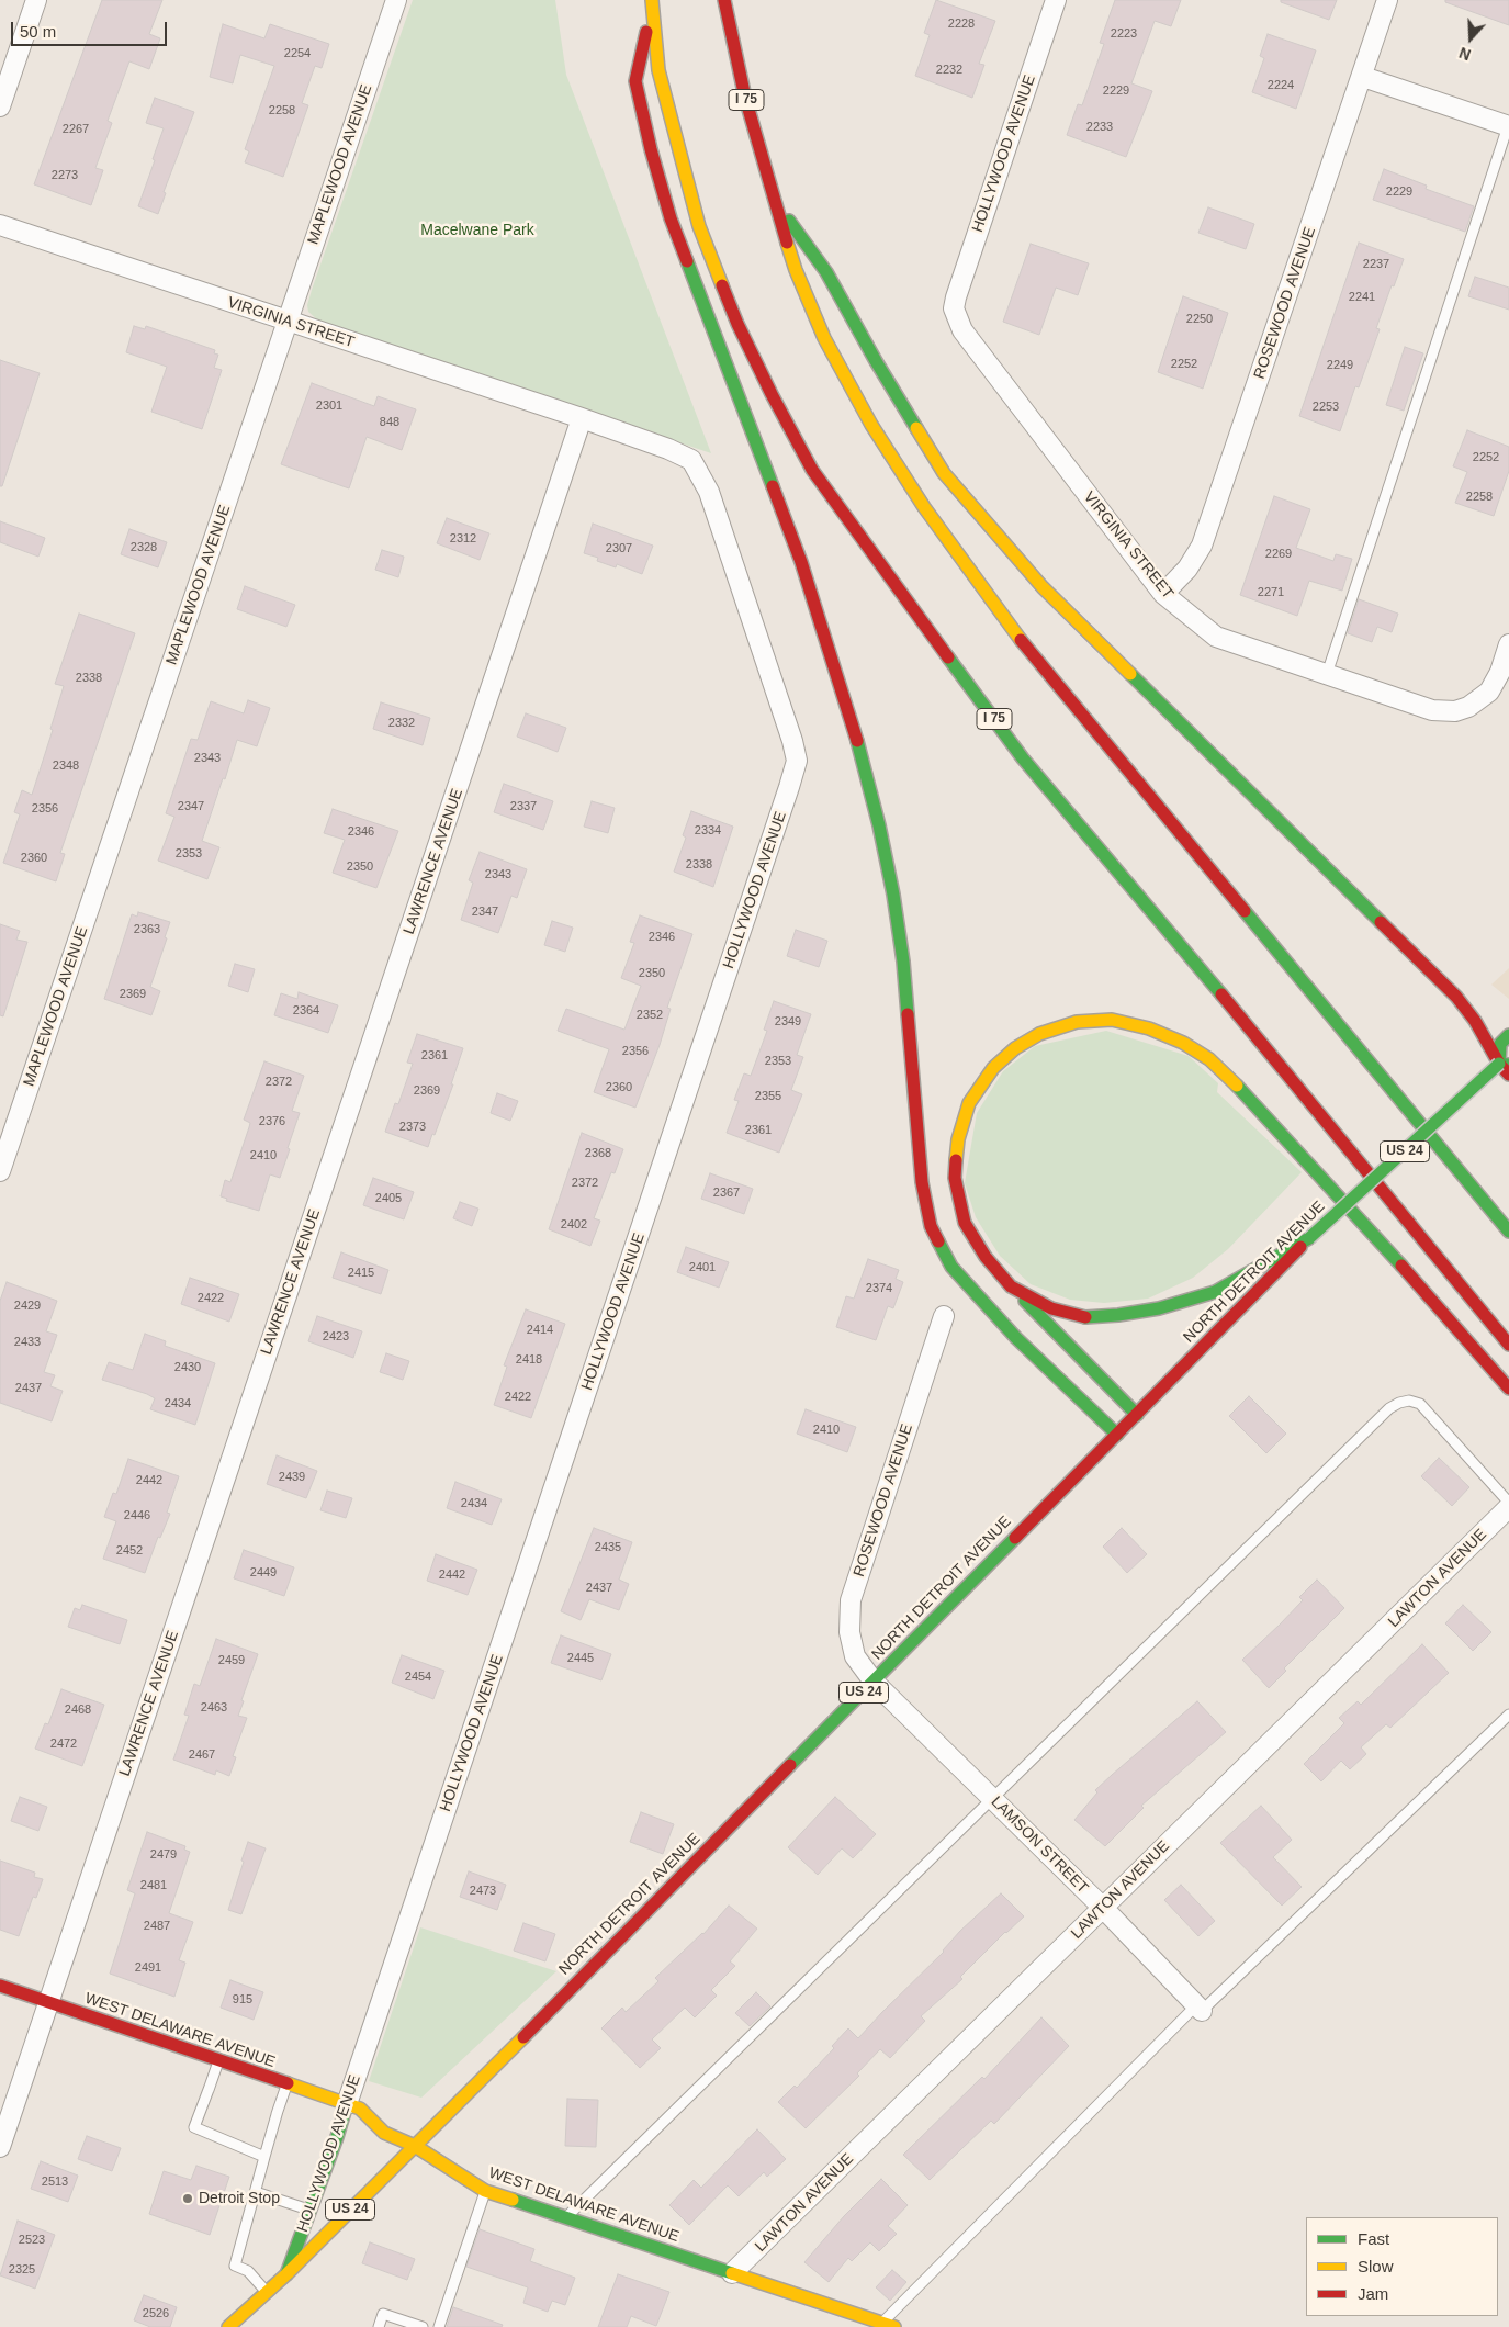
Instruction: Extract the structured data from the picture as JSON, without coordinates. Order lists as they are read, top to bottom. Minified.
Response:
{"streets":{"main road":["I 75","HOLLYWOOD AVENUE","US 24","NORTH DETROIT AVENUE","WEST DELAWARE AVENUE"],"street":["MAPLEWOOD AVENUE","ROSEWOOD AVENUE","VIRGINIA STREET","LAWRENCE AVENUE","LAWTON AVENUE","LAMSON STREET"]},"crossings":[["HOLLYWOOD AVENUE","VIRGINIA STREET"],["HOLLYWOOD AVENUE","LAWRENCE AVENUE"],["HOLLYWOOD AVENUE","NORTH DETROIT AVENUE"],["HOLLYWOOD AVENUE","WEST DELAWARE AVENUE"],["MAPLEWOOD AVENUE","VIRGINIA STREET"],["ROSEWOOD AVENUE","VIRGINIA STREET"],["ROSEWOOD AVENUE","NORTH DETROIT AVENUE"],["ROSEWOOD AVENUE","LAMSON STREET"],["VIRGINIA STREET","LAWRENCE AVENUE"],["LAWRENCE AVENUE","WEST DELAWARE AVENUE"],["NORTH DETROIT AVENUE","LAMSON STREET"],["NORTH DETROIT AVENUE","WEST DELAWARE AVENUE"],["LAWTON AVENUE","LAMSON STREET"],["LAWTON AVENUE","WEST DELAWARE AVENUE"]],"parks":["Macelwane Park"],"places":["Detroit Stop"],"house_numbers":["2228","2223","2254","2232","2224","2229","2258","2233","2267","2273","2229","2237","2241","2250","2252","2249","2301","2253","848","2252","2258","2312","2328","2307","2269","2271","2338","2332","2343","2348","2347","2337","2356","2334","2346","2353","2360","2338","2350","2343","2347","2363","2346","2350","2369","2364","2352","2349","2356","2361","2353","2372","2360","2369","2355","2376","2373","2361","2368","2410","2372","2367","2405","2402","2401","2415","2374","2422","2429","2414","2423","2433","2418","2430","2437","2422","2434","2410","2439","2442","2434","2446","2435","2452","2449","2442","2437","2445","2459","2454","2463","2468","2472","2467","2479","2481","2473","2487","2491","915","2513","2523","2325","2526"],"legend":["Fast","Slow","Jam"],"scale_bar":"50 m","north":"bottom"}
